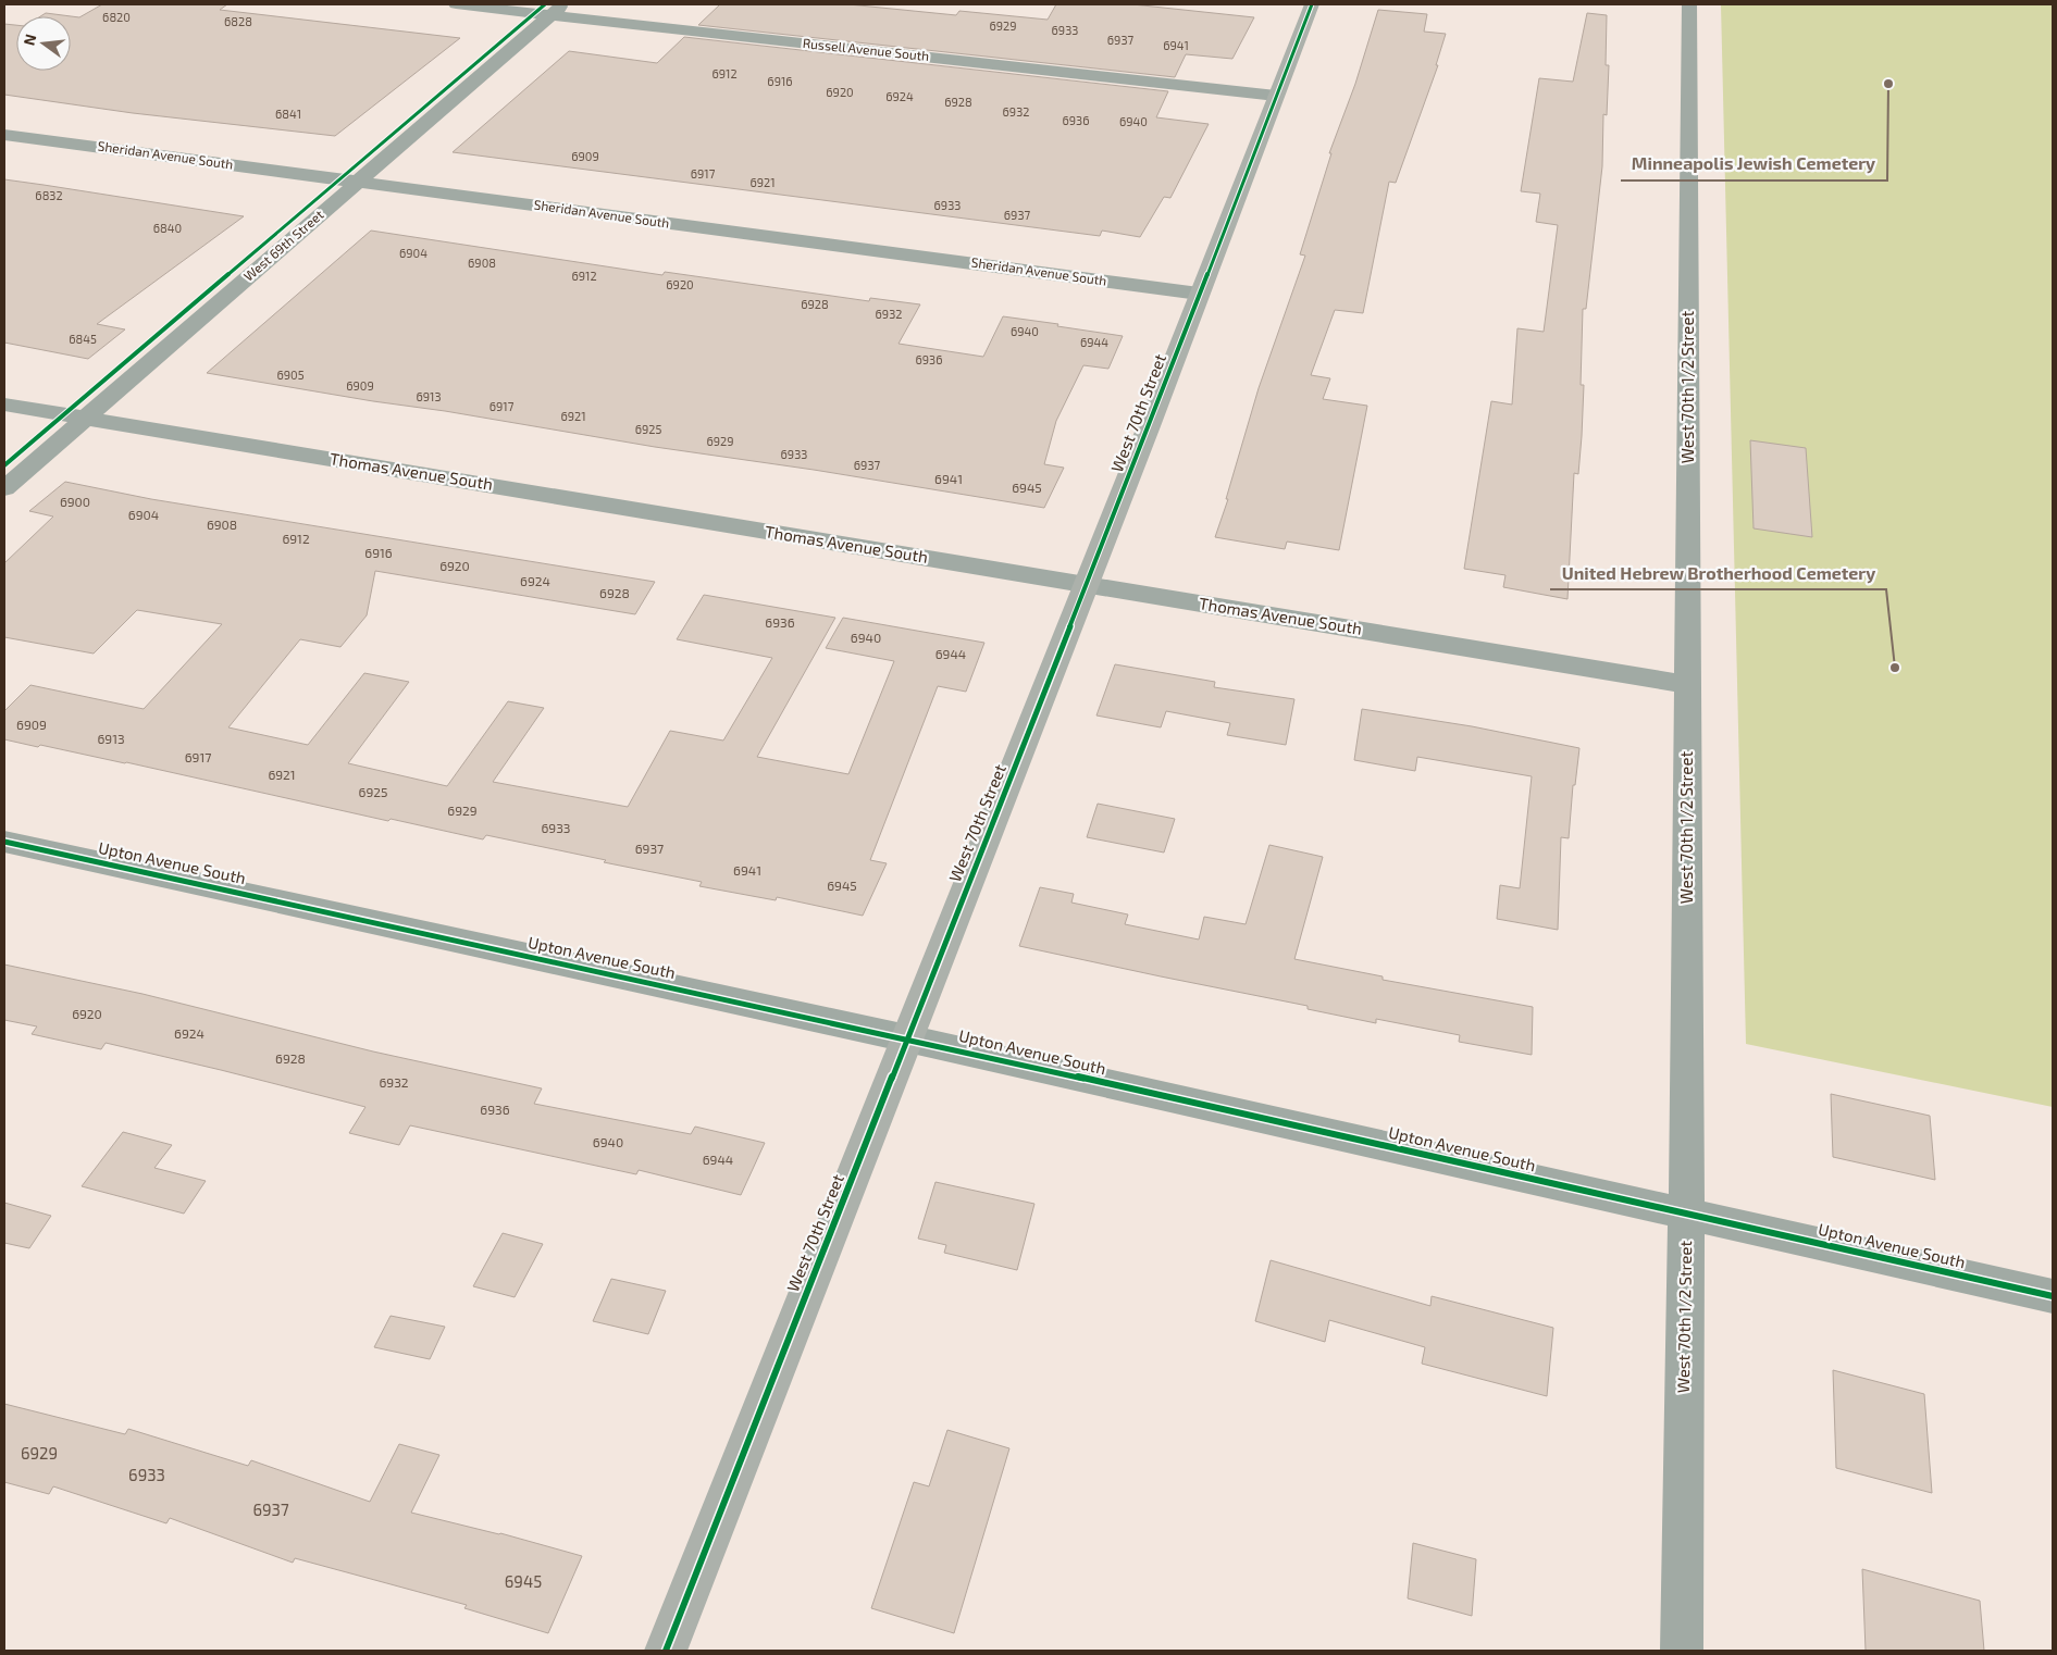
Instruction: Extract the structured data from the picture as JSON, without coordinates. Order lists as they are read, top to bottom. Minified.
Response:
{"streets":{"street":["Russell Avenue South","Sheridan Avenue South","West 69th Street","West 70th 1/2 Street","West 70th Street","Thomas Avenue South","Upton Avenue South"]},"crossings":[["Russell Avenue South","West 69th Street"],["Russell Avenue South","West 70th Street"],["Sheridan Avenue South","West 69th Street"],["Sheridan Avenue South","West 70th Street"],["West 69th Street","Thomas Avenue South"],["West 70th 1/2 Street","Thomas Avenue South"],["West 70th 1/2 Street","Upton Avenue South"],["West 70th Street","Thomas Avenue South"],["West 70th Street","Upton Avenue South"]],"places":["Minneapolis Jewish Cemetery","United Hebrew Brotherhood Cemetery"],"house_numbers":["6820","6828","6929","6933","6937","6941","6912","6916","6920","6924","6928","6932","6841","6936","6940","6909","6917","6921","6832","6933","6937","6840","6904","6908","6912","6920","6928","6932","6940","6845","6944","6936","6905","6909","6913","6917","6921","6925","6929","6933","6937","6941","6945","6900","6904","6908","6912","6916","6920","6924","6928","6936","6940","6944","6909","6913","6917","6921","6925","6929","6933","6937","6941","6945","6920","6924","6928","6932","6936","6940","6944","6929","6933","6937","6945"],"north":"left"}
